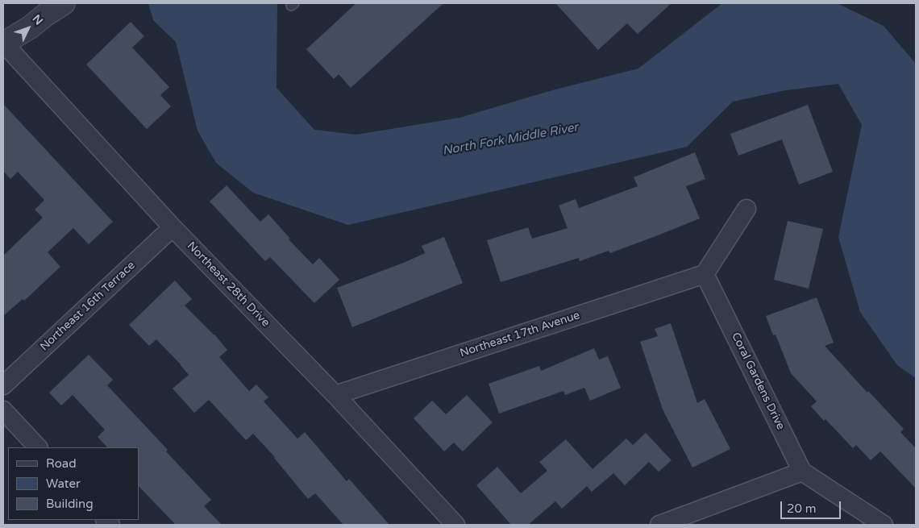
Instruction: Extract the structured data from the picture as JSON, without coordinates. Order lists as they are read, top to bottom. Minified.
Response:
{"streets":{"street":["Northeast 28th Drive","Northeast 16th Terrace","Northeast 17th Avenue","Coral Gardens Drive"]},"crossings":[["Northeast 28th Drive","Northeast 16th Terrace"],["Northeast 28th Drive","Northeast 17th Avenue"],["Northeast 17th Avenue","Coral Gardens Drive"]],"water":["North Fork Middle River"],"legend":["Road","Water","Building"],"scale_bar":"20 m","north":"top right"}
